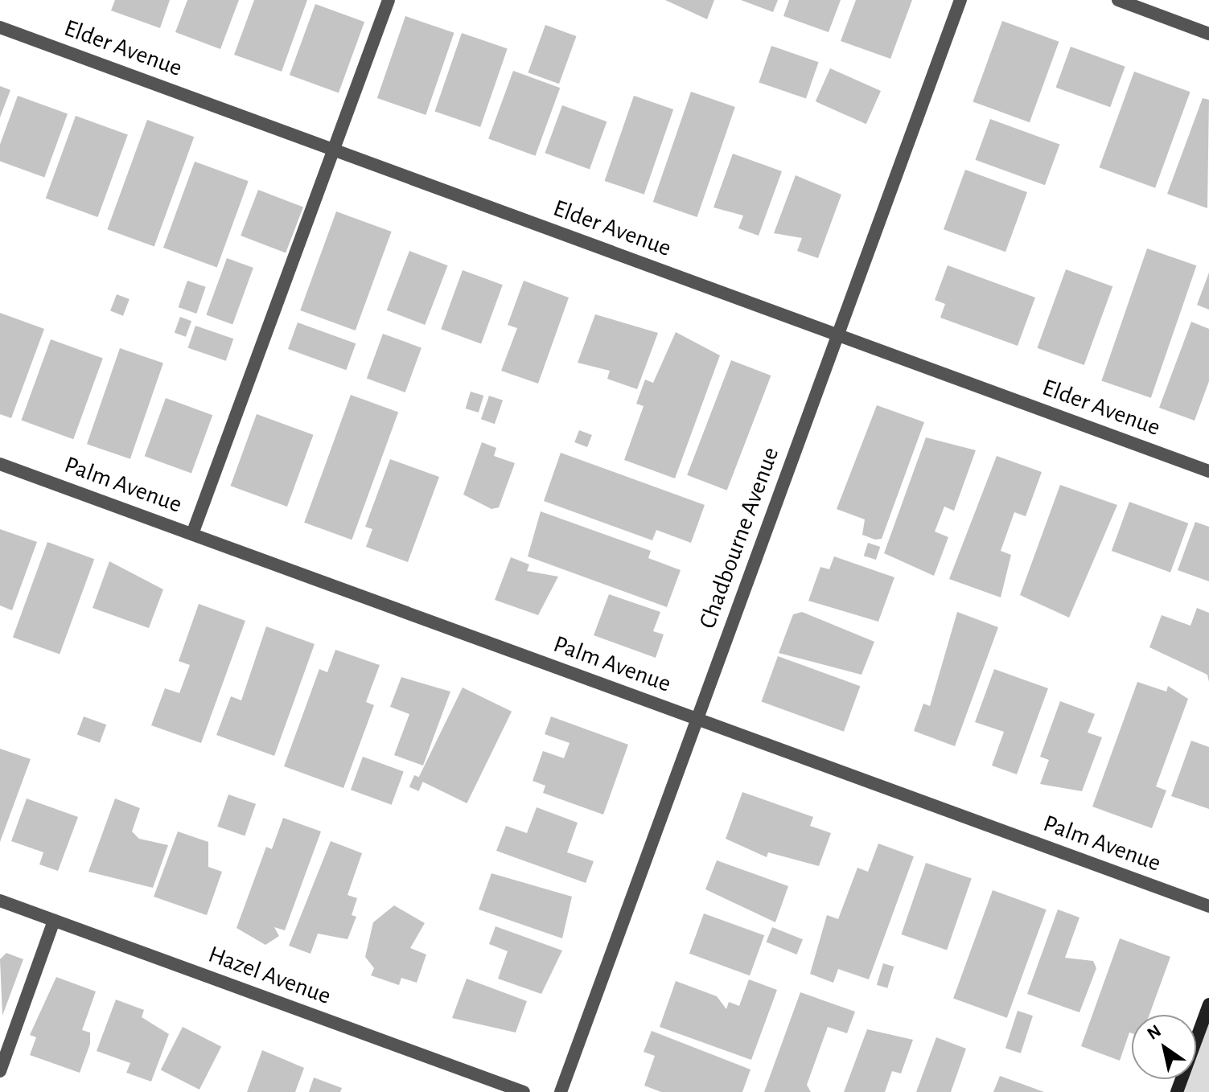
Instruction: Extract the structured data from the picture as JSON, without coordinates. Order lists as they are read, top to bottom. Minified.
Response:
{"streets":{"street":["Elder Avenue","Palm Avenue","Chadbourne Avenue","Hazel Avenue"]},"crossings":[["Elder Avenue","Chadbourne Avenue"],["Palm Avenue","Chadbourne Avenue"]],"north":"top left"}
